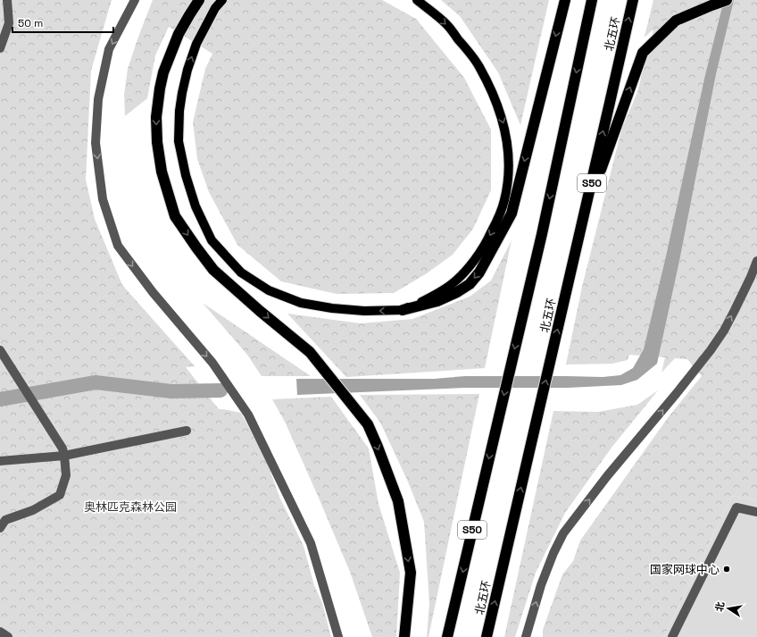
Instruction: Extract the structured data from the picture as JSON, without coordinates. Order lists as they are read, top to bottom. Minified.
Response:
{"streets":{"highway":["北五环","S50"]},"parks":["奥林匹克森林公园"],"places":["国家网球中心"],"scale_bar":"50 m","north":"left"}
